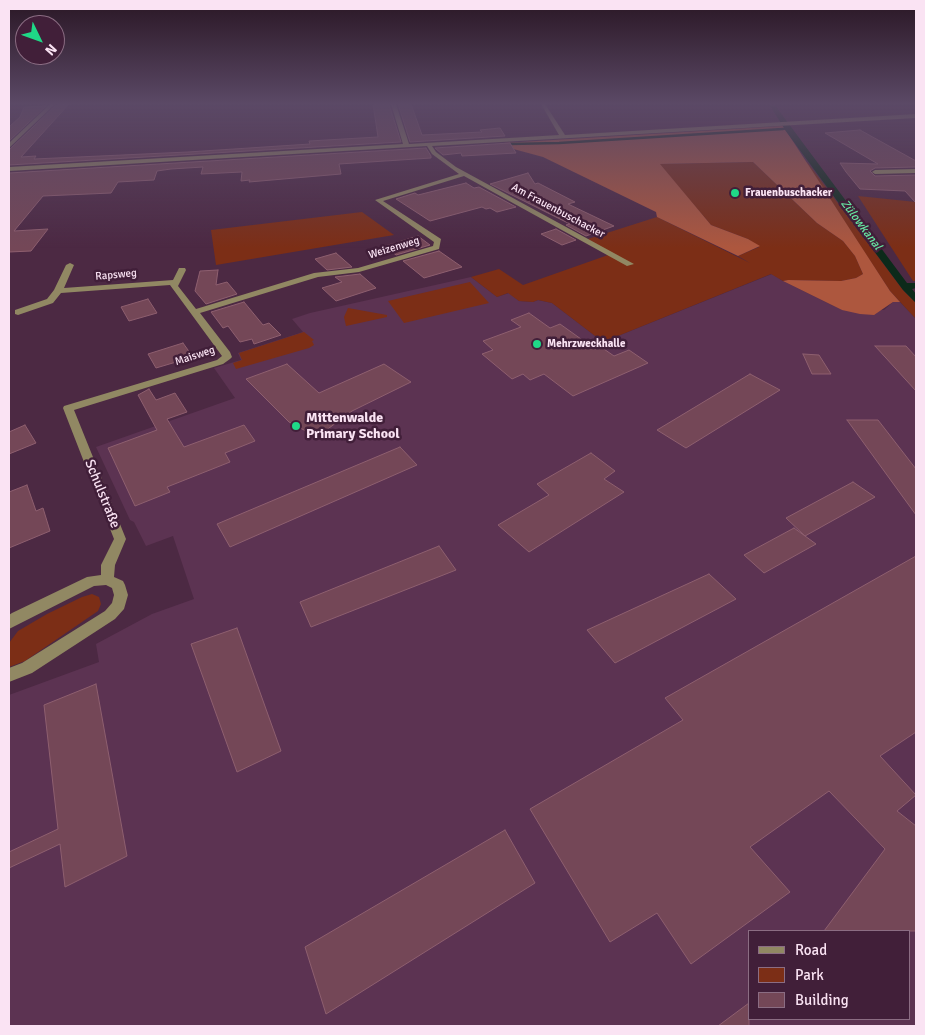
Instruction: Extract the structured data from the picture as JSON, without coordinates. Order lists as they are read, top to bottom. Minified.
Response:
{"streets":{"street":["Am Frauenbuschacker","Weizenweg","Rapsweg","Maisweg","Schulstraße"]},"crossings":[["Am Frauenbuschacker","Weizenweg"],["Weizenweg","Maisweg"],["Rapsweg","Maisweg"],["Maisweg","Schulstraße"]],"water":["Zülowkanal"],"places":["Frauenbuschacker","Mehrzweckhalle","Mittenwalde Primary School"],"legend":["Road","Park","Building"],"north":"bottom right"}
